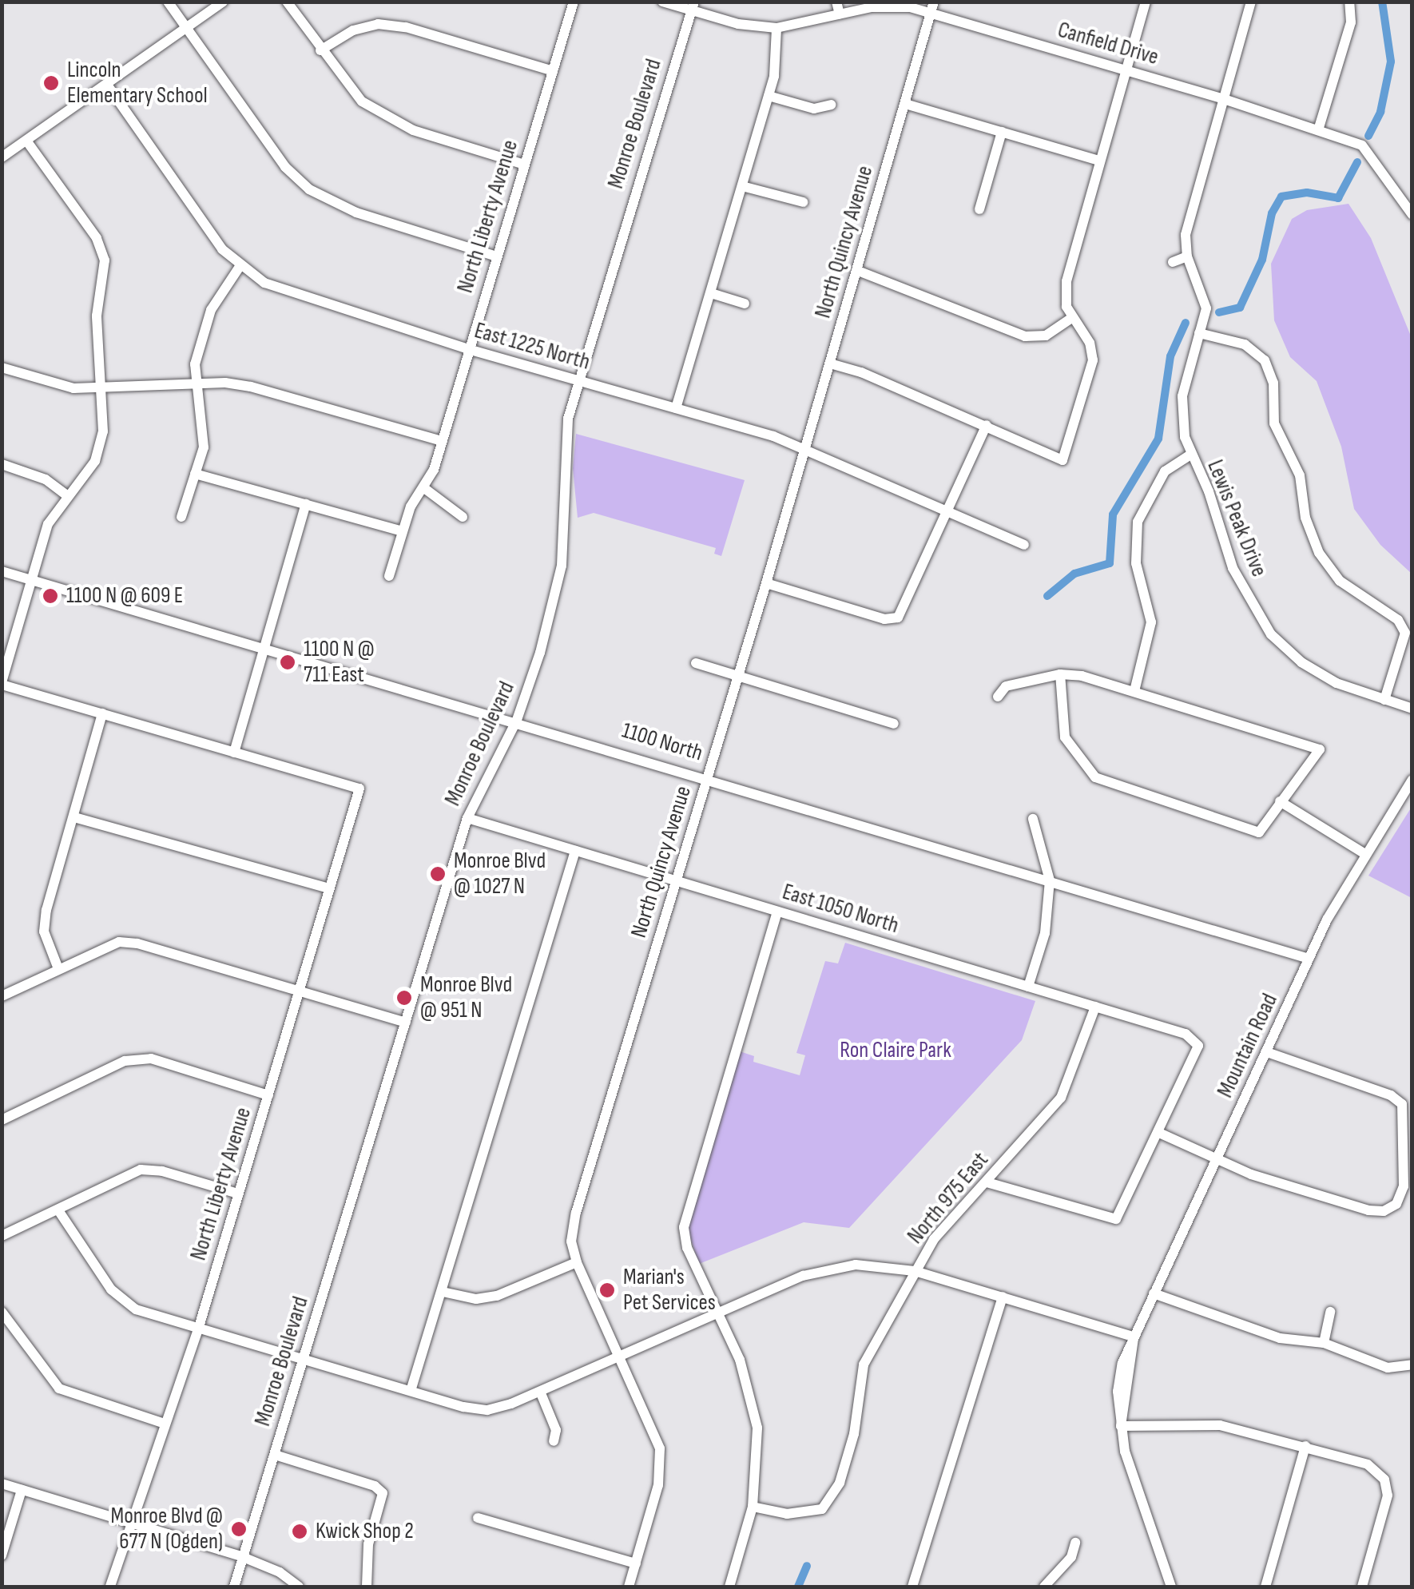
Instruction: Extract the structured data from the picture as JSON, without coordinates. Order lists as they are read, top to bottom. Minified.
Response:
{"streets":{"street":["Canfield Drive","Monroe Boulevard","North Liberty Avenue","North Quincy Avenue","East 1225 North","Lewis Peak Drive","1100 North","East 1050 North","Mountain Road","North 975 East"]},"crossings":[["Canfield Drive","Monroe Boulevard"],["Canfield Drive","North Quincy Avenue"],["Canfield Drive","Lewis Peak Drive"],["Monroe Boulevard","East 1225 North"],["Monroe Boulevard","1100 North"],["Monroe Boulevard","East 1050 North"],["North Liberty Avenue","East 1225 North"],["North Quincy Avenue","East 1225 North"],["North Quincy Avenue","1100 North"],["North Quincy Avenue","East 1050 North"],["1100 North","Mountain Road"],["East 1050 North","North 975 East"]],"parks":["Ron Claire Park"],"places":["Lincoln Elementary School","1100 N @ 609 E","1100 N @ 711 East","Monroe Blvd @ 1027 N","Monroe Blvd @ 951 N","Marian's Pet Services","Monroe Blvd @ 677 N (Ogden)","Kwick Shop 2"]}
